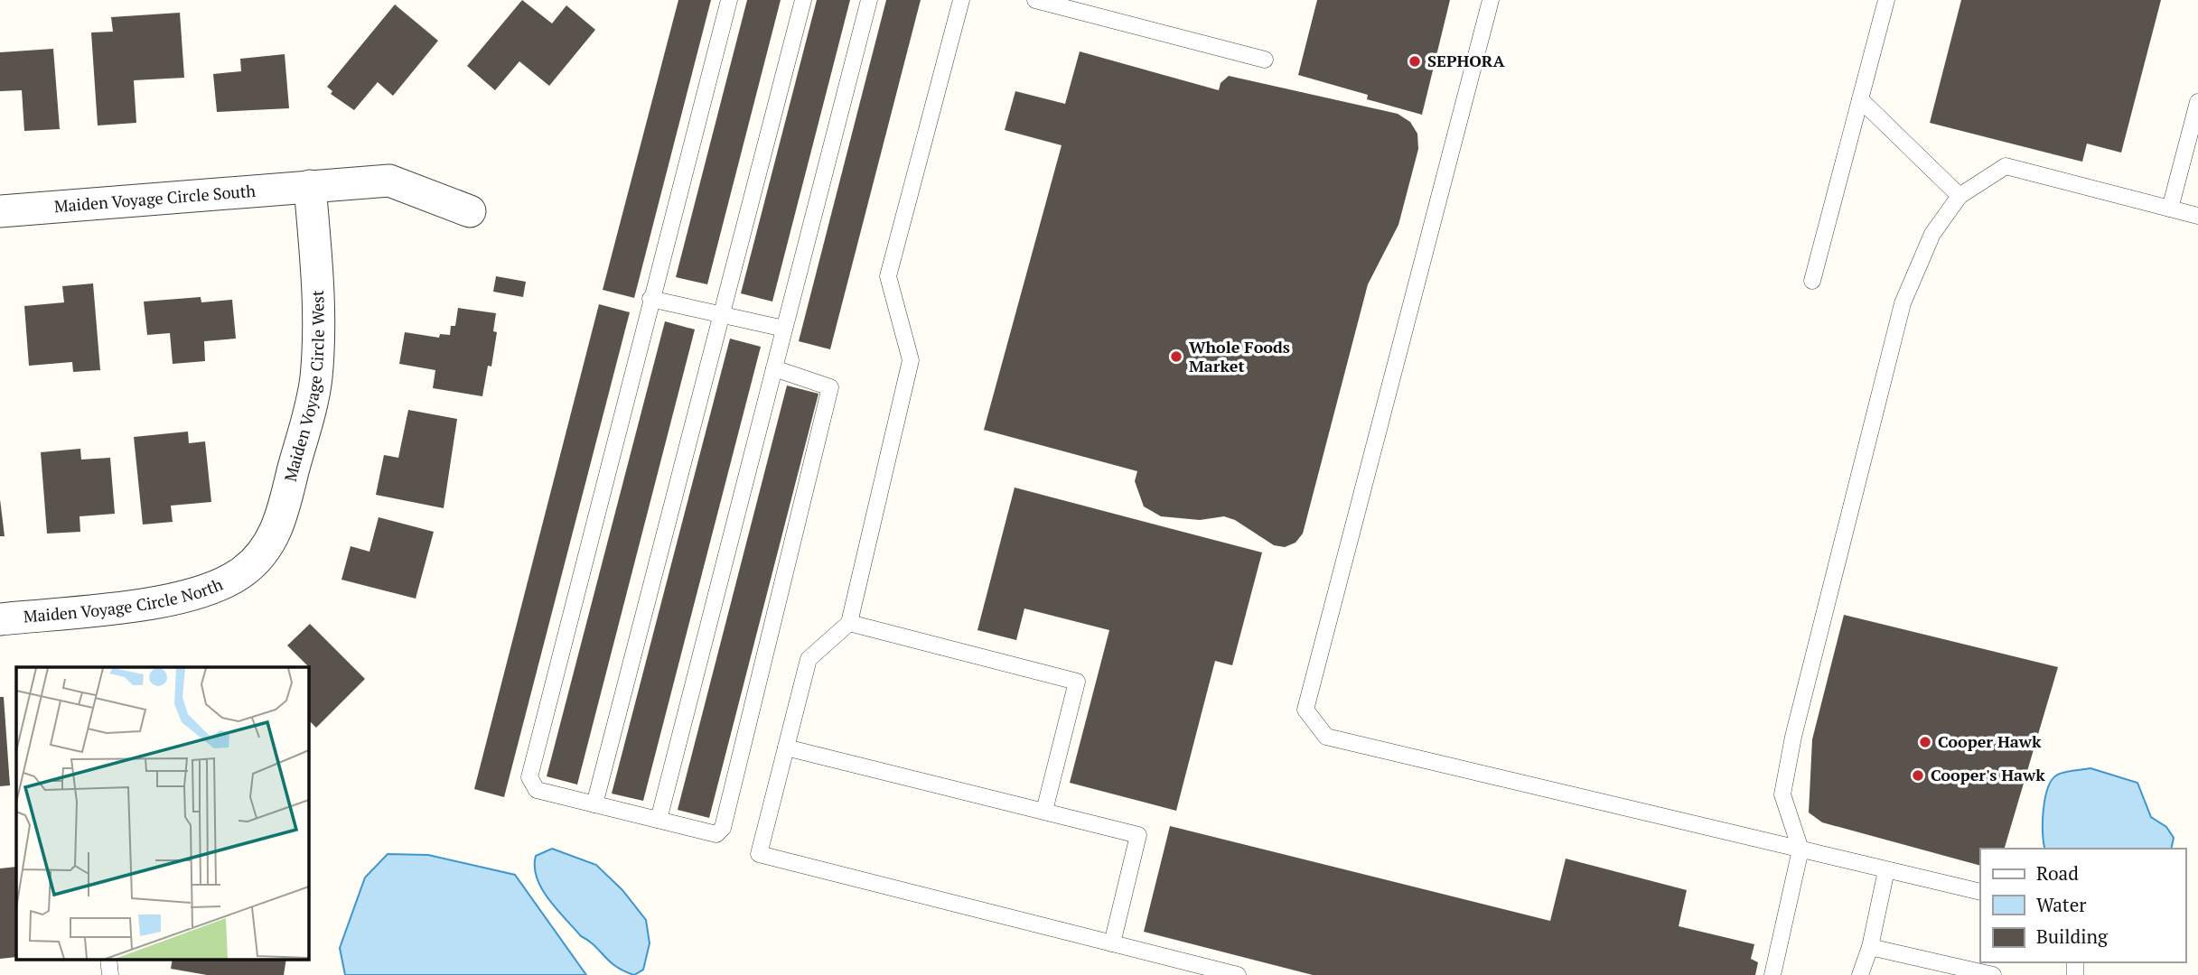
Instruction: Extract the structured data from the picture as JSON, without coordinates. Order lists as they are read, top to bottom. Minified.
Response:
{"streets":{"street":["Maiden Voyage Circle South","Maiden Voyage Circle West","Maiden Voyage Circle North"]},"crossings":[["Maiden Voyage Circle South","Maiden Voyage Circle West"],["Maiden Voyage Circle West","Maiden Voyage Circle North"]],"places":["SEPHORA","Whole Foods Market","Cooper Hawk","Cooper's Hawk"],"legend":["Road","Water","Building"]}
